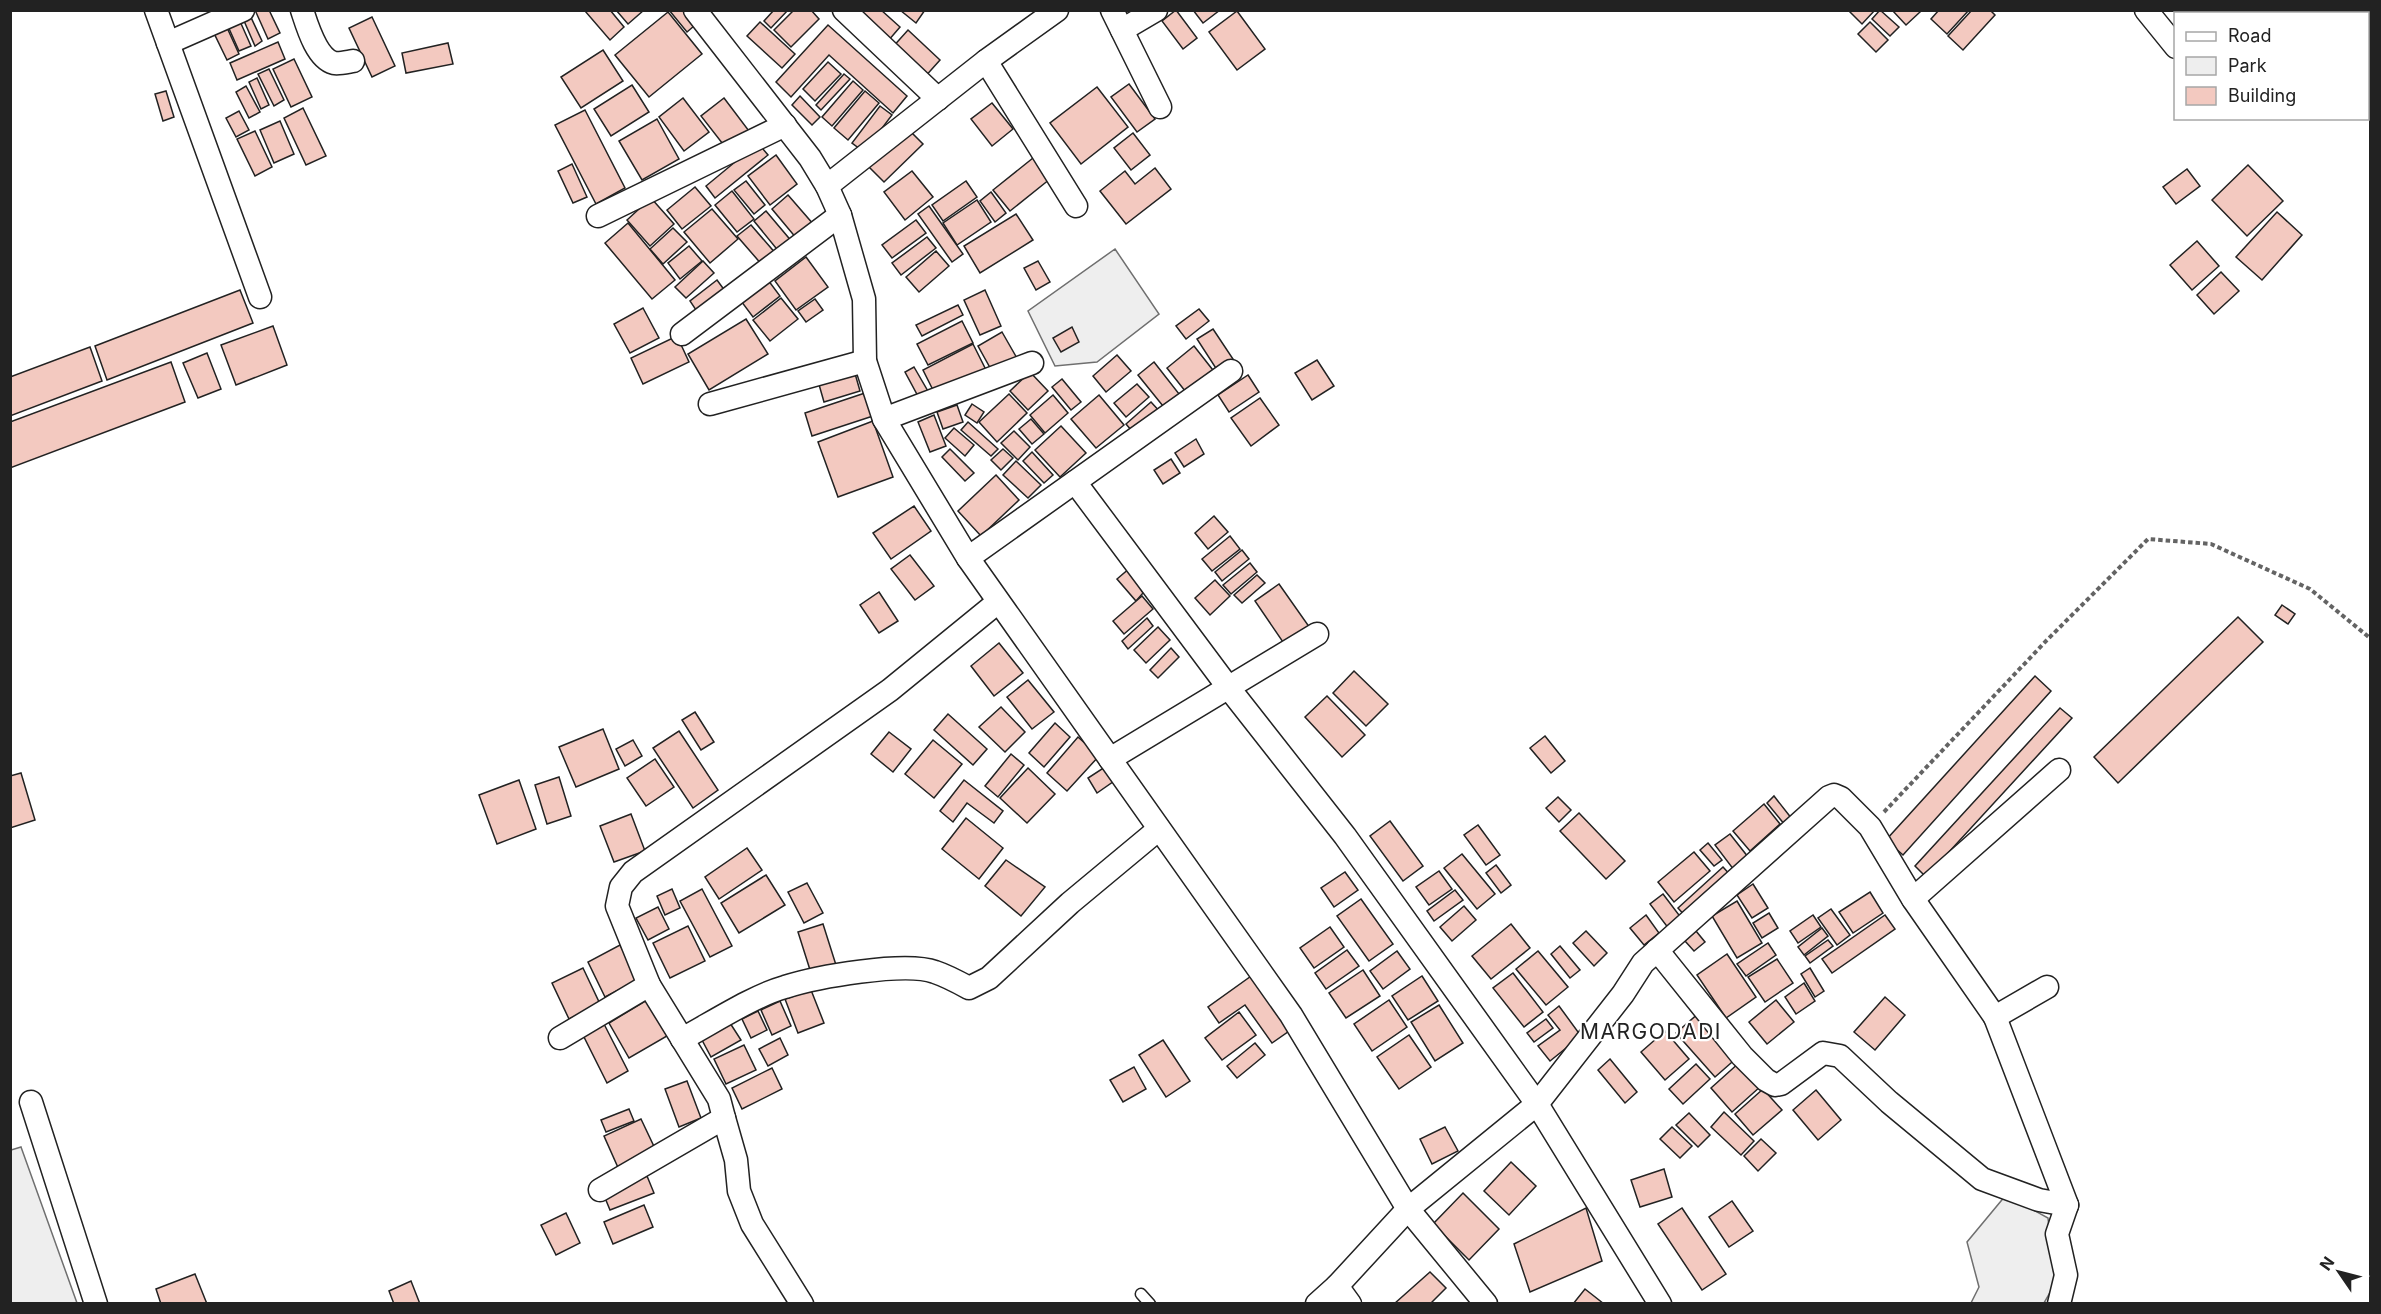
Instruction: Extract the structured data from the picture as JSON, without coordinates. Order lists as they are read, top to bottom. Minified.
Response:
{"districts":["MARGODADI"],"legend":["Road","Park","Building"],"north":"top left"}
